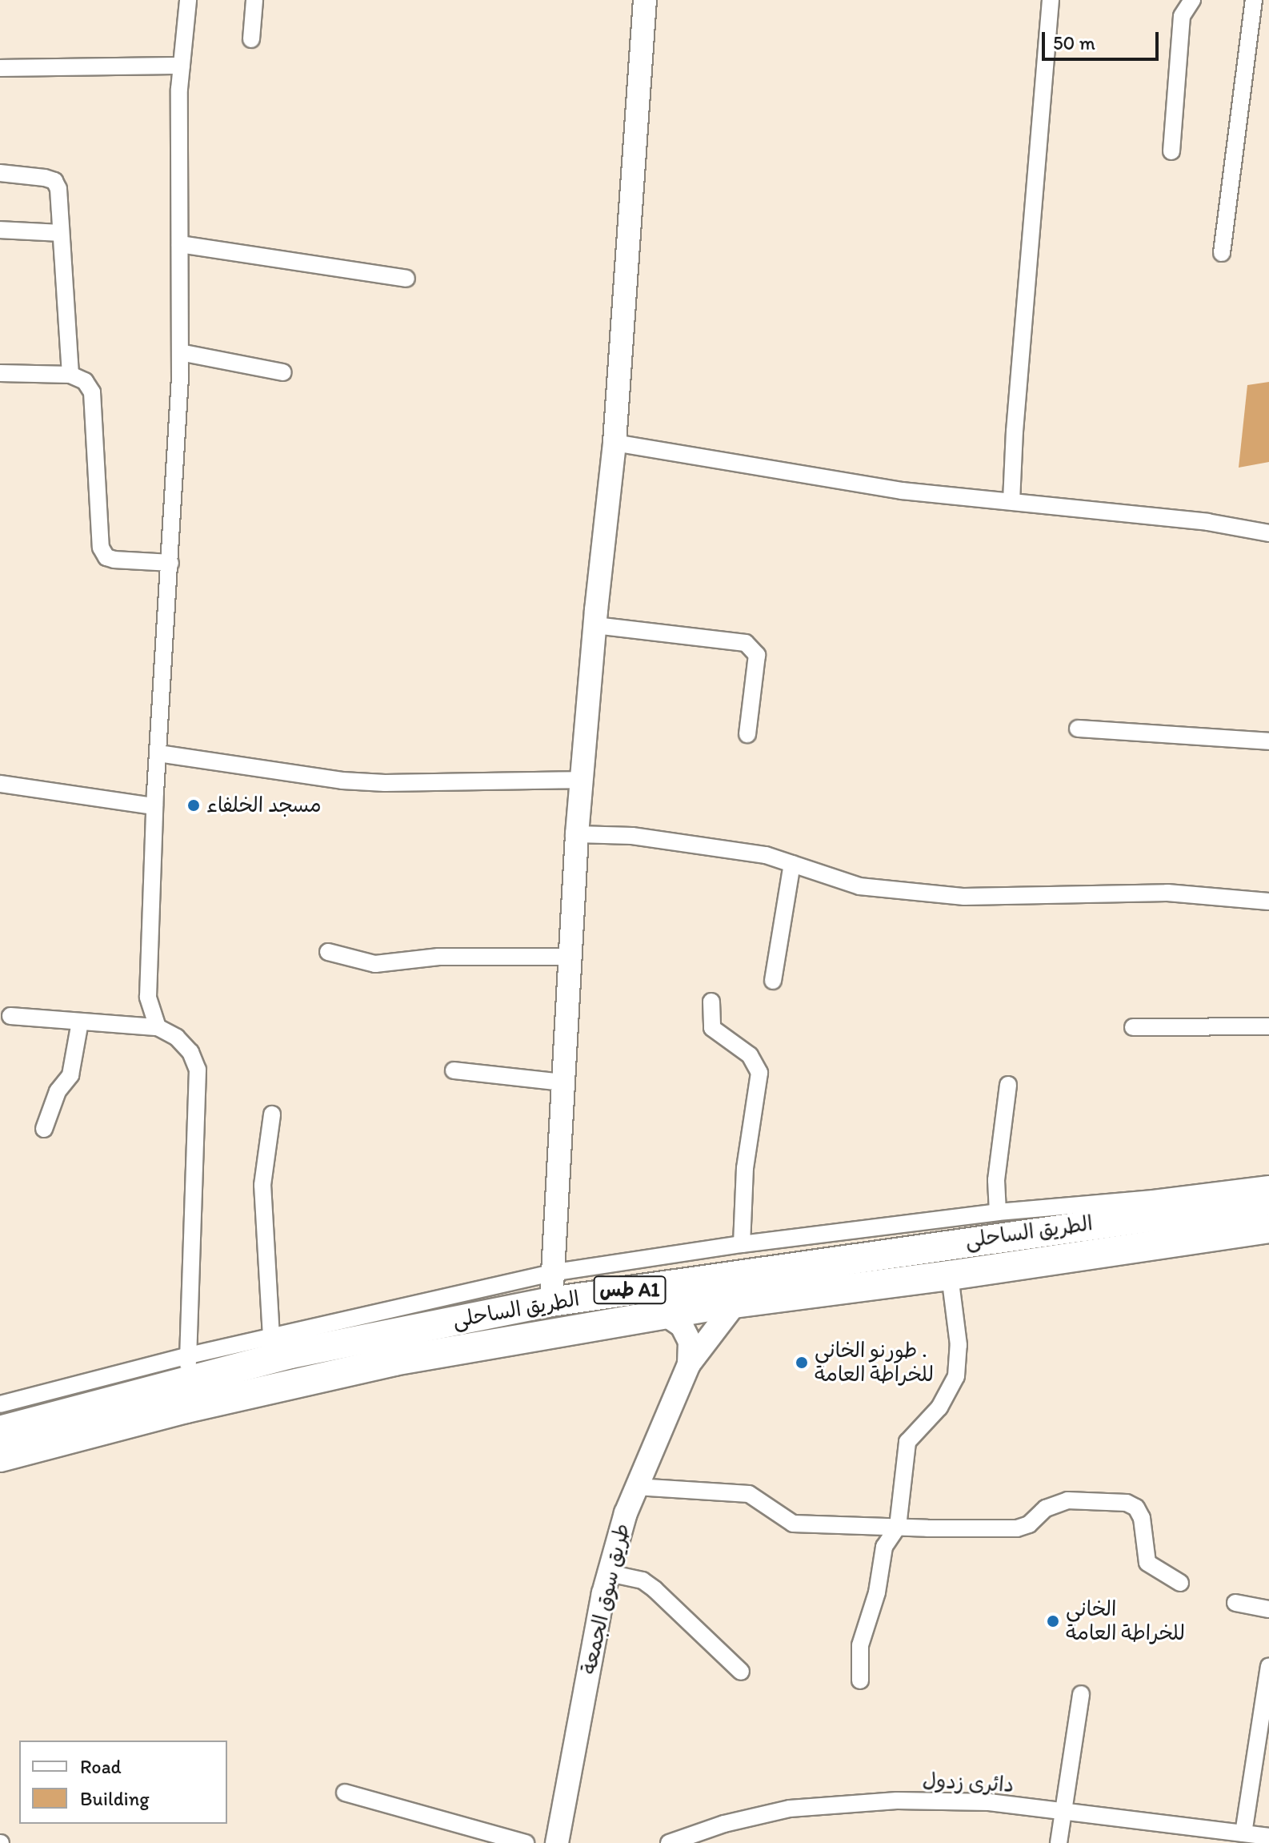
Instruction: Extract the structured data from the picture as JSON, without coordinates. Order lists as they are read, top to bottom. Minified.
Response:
{"streets":{"highway":["الطريق الساحلى","طس A1"],"street":["طريق سوق الجمعة","دائرى زدول"]},"crossings":[["الطريق الساحلى","طريق سوق الجمعة"]],"places":["مسجد الخلفاء","طورنو الخاني . للخراطة العامة","الخاني للخراطة العامة"],"legend":["Road","Building"],"scale_bar":"50 m"}
